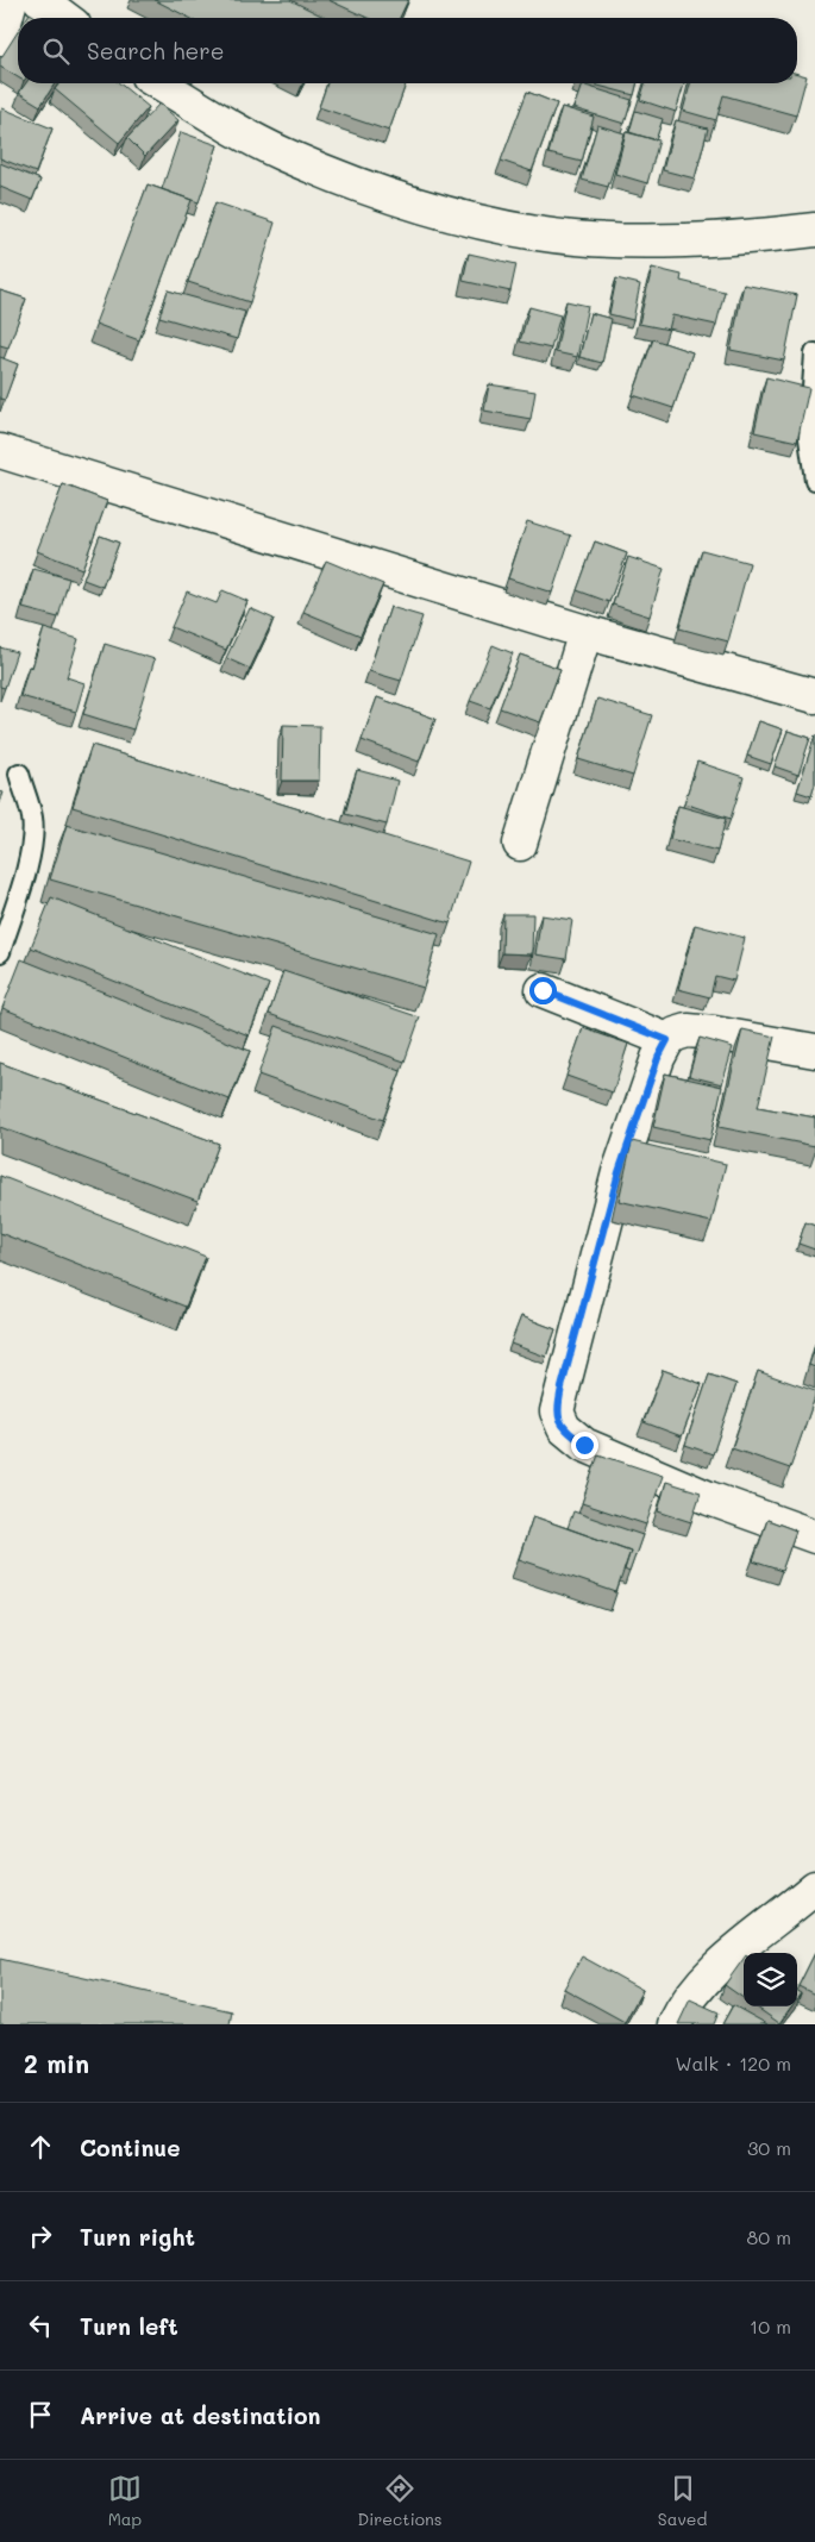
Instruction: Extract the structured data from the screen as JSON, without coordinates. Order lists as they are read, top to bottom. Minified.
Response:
{"page":{"search":"Search here","heading":["2 min","Walk · 120 m"],"list":[["Continue","30 m"],["Turn right","80 m"],["Turn left","10 m"],"Arrive at destination"],"nav":["Map","Directions","Saved"]}}
